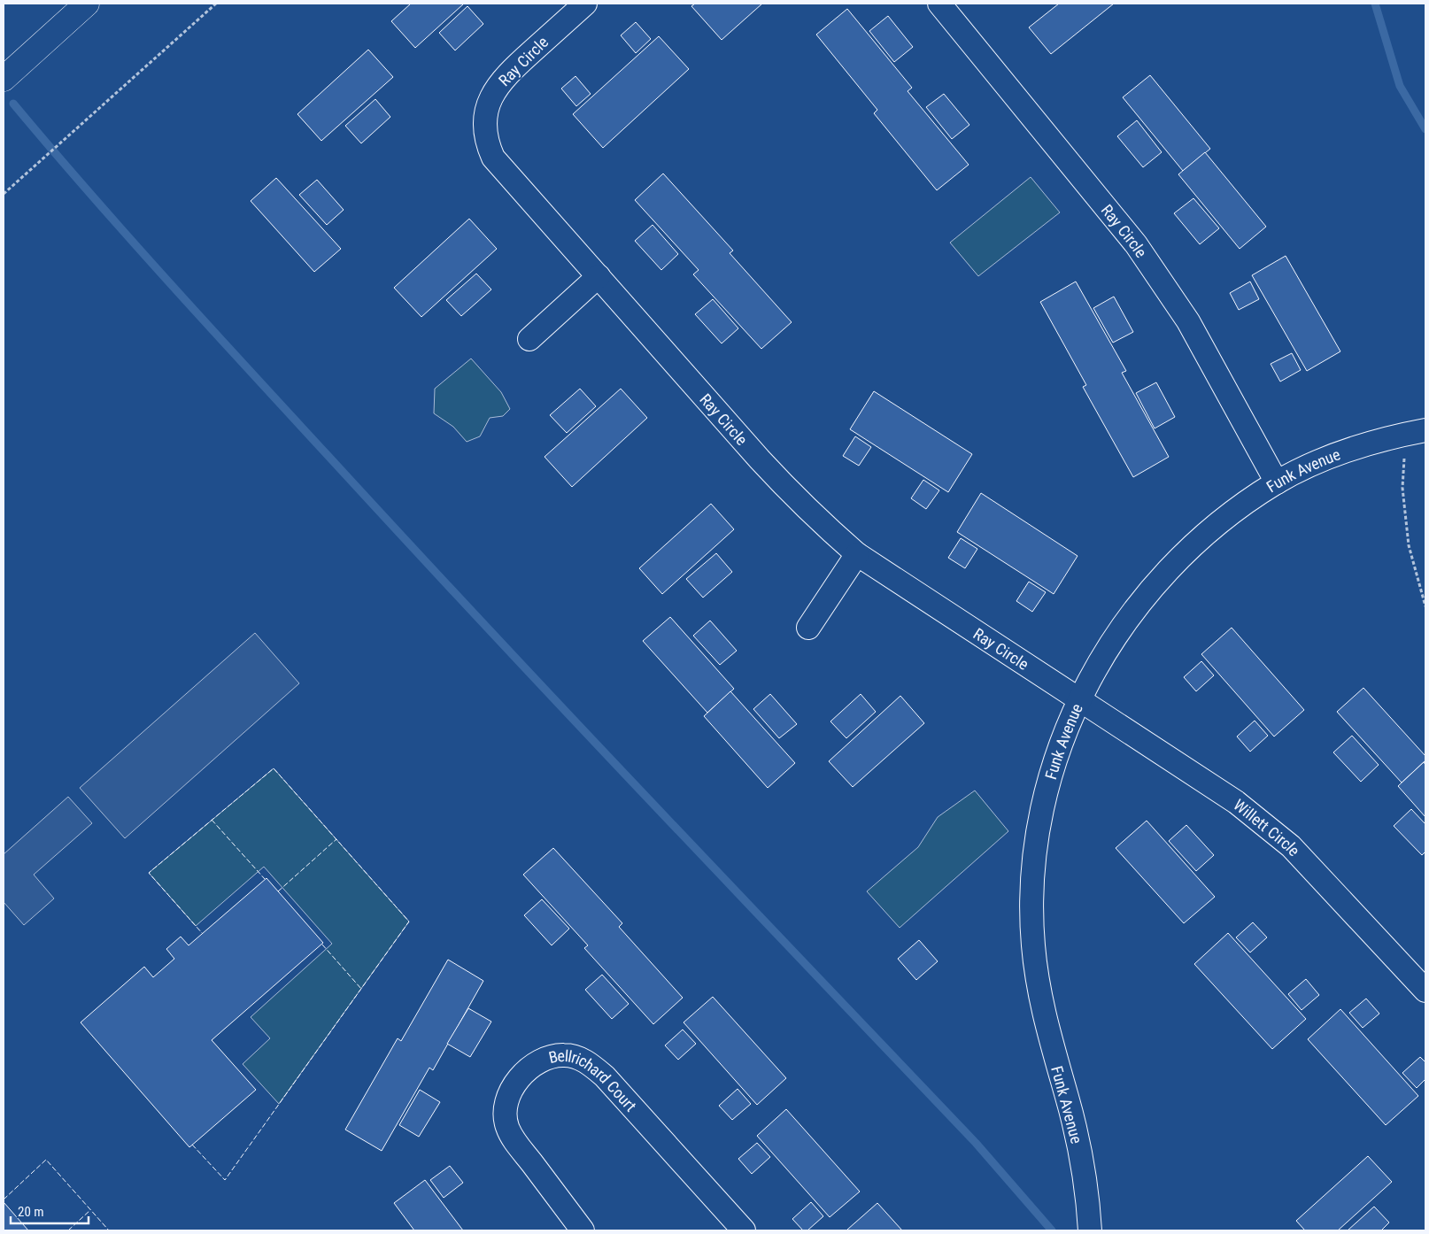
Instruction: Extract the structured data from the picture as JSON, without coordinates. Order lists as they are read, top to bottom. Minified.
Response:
{"streets":{"street":["Ray Circle","Funk Avenue","Willett Circle","Bellrichard Court"]},"crossings":[["Ray Circle","Funk Avenue"],["Ray Circle","Willett Circle"],["Funk Avenue","Willett Circle"]],"scale_bar":"20 m"}
